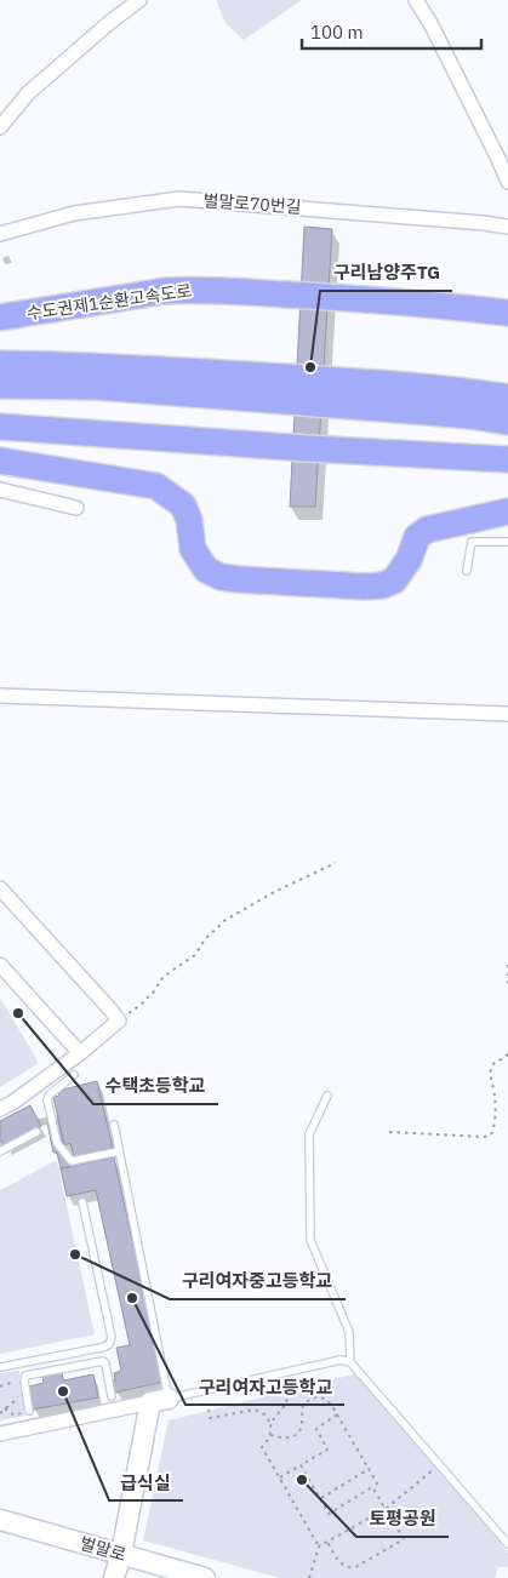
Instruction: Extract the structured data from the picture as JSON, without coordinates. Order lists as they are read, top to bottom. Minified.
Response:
{"streets":{"highway":["수도권제1순환고속도로"],"street":["벌말로70번길","벌말로"]},"places":["구리남양주TG","수택초등학교","구리여자중고등학교","구리여자고등학교","급식실","토평공원"],"scale_bar":"100 m"}
